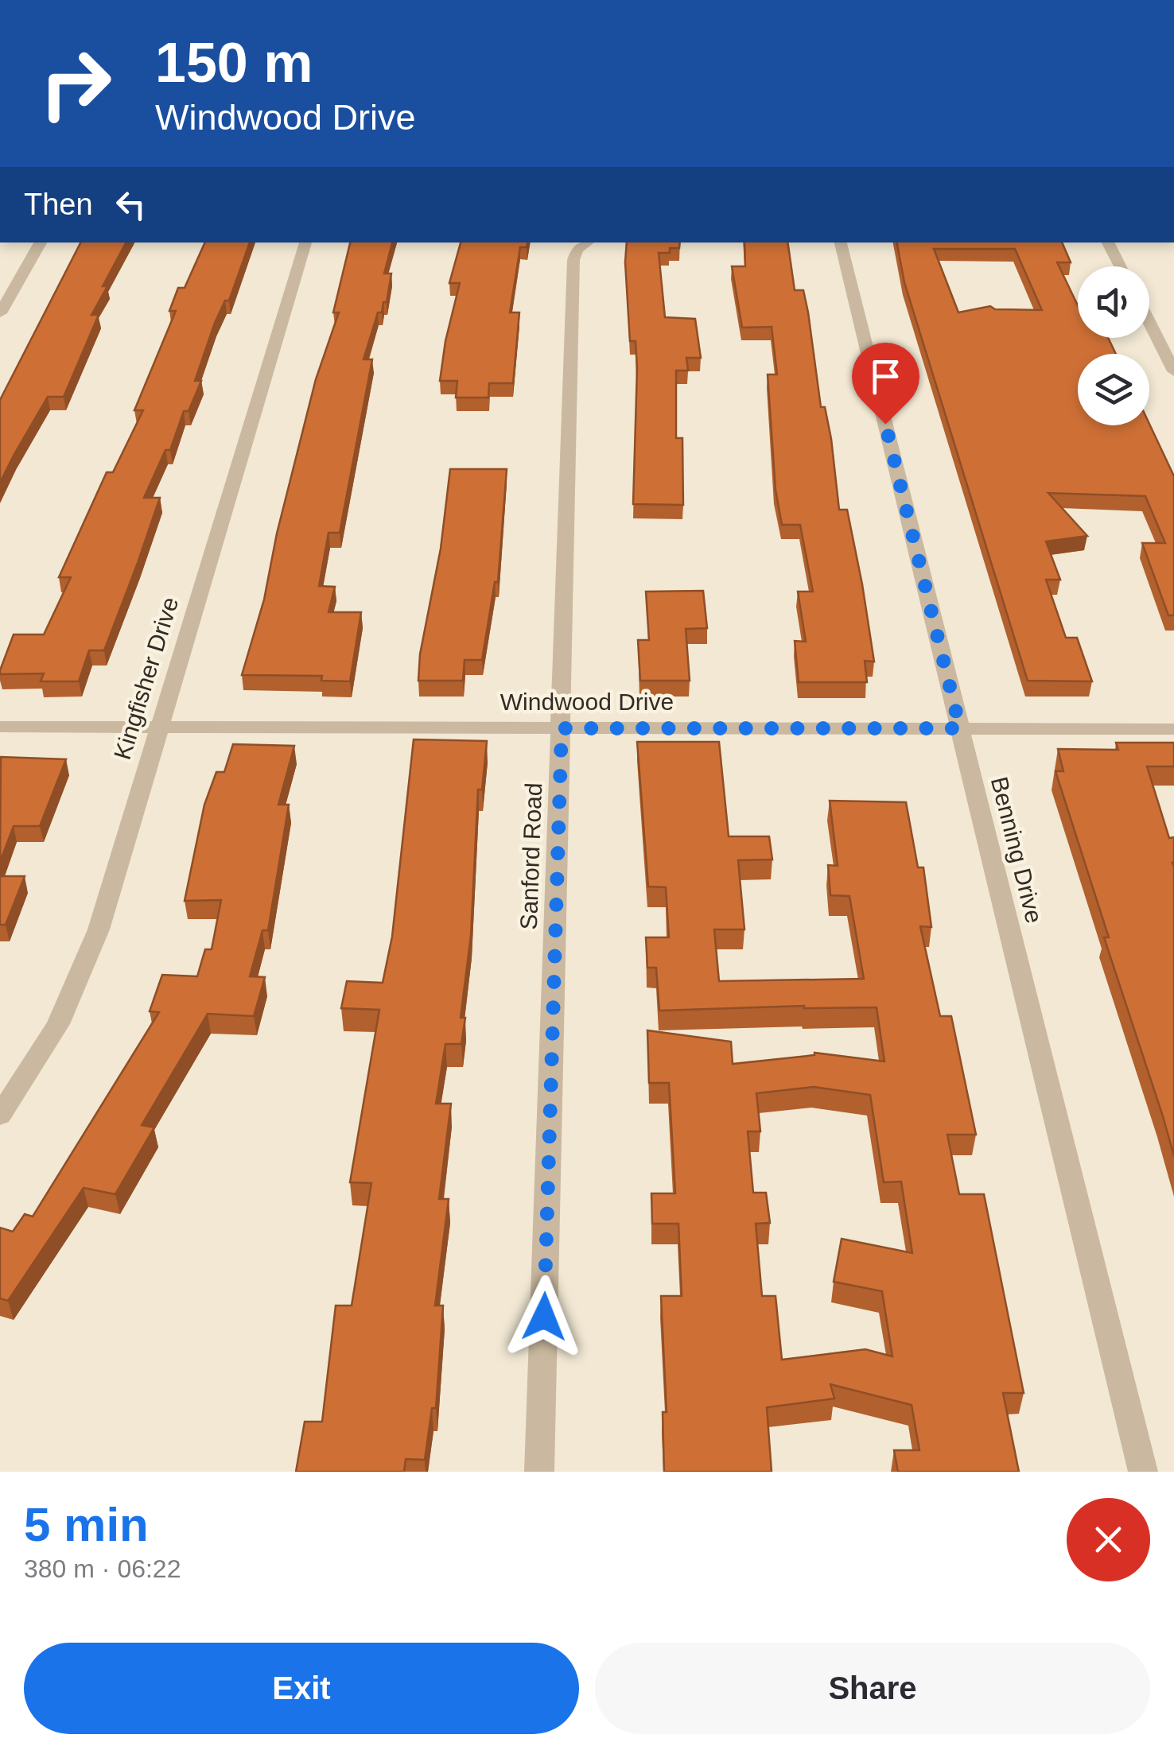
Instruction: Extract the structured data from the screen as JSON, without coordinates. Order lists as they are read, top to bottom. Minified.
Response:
{"streets":{"street":["Kingfisher Drive","Windwood Drive","Benning Drive","Sanford Road"]},"crossings":[["Kingfisher Drive","Windwood Drive"],["Windwood Drive","Benning Drive"],["Windwood Drive","Sanford Road"]],"page":{"turn":["150 m","Windwood Drive"],"then":"Then","heading":["5 min","380 m · 06:22"],"buttons":["Exit","Share"]}}
